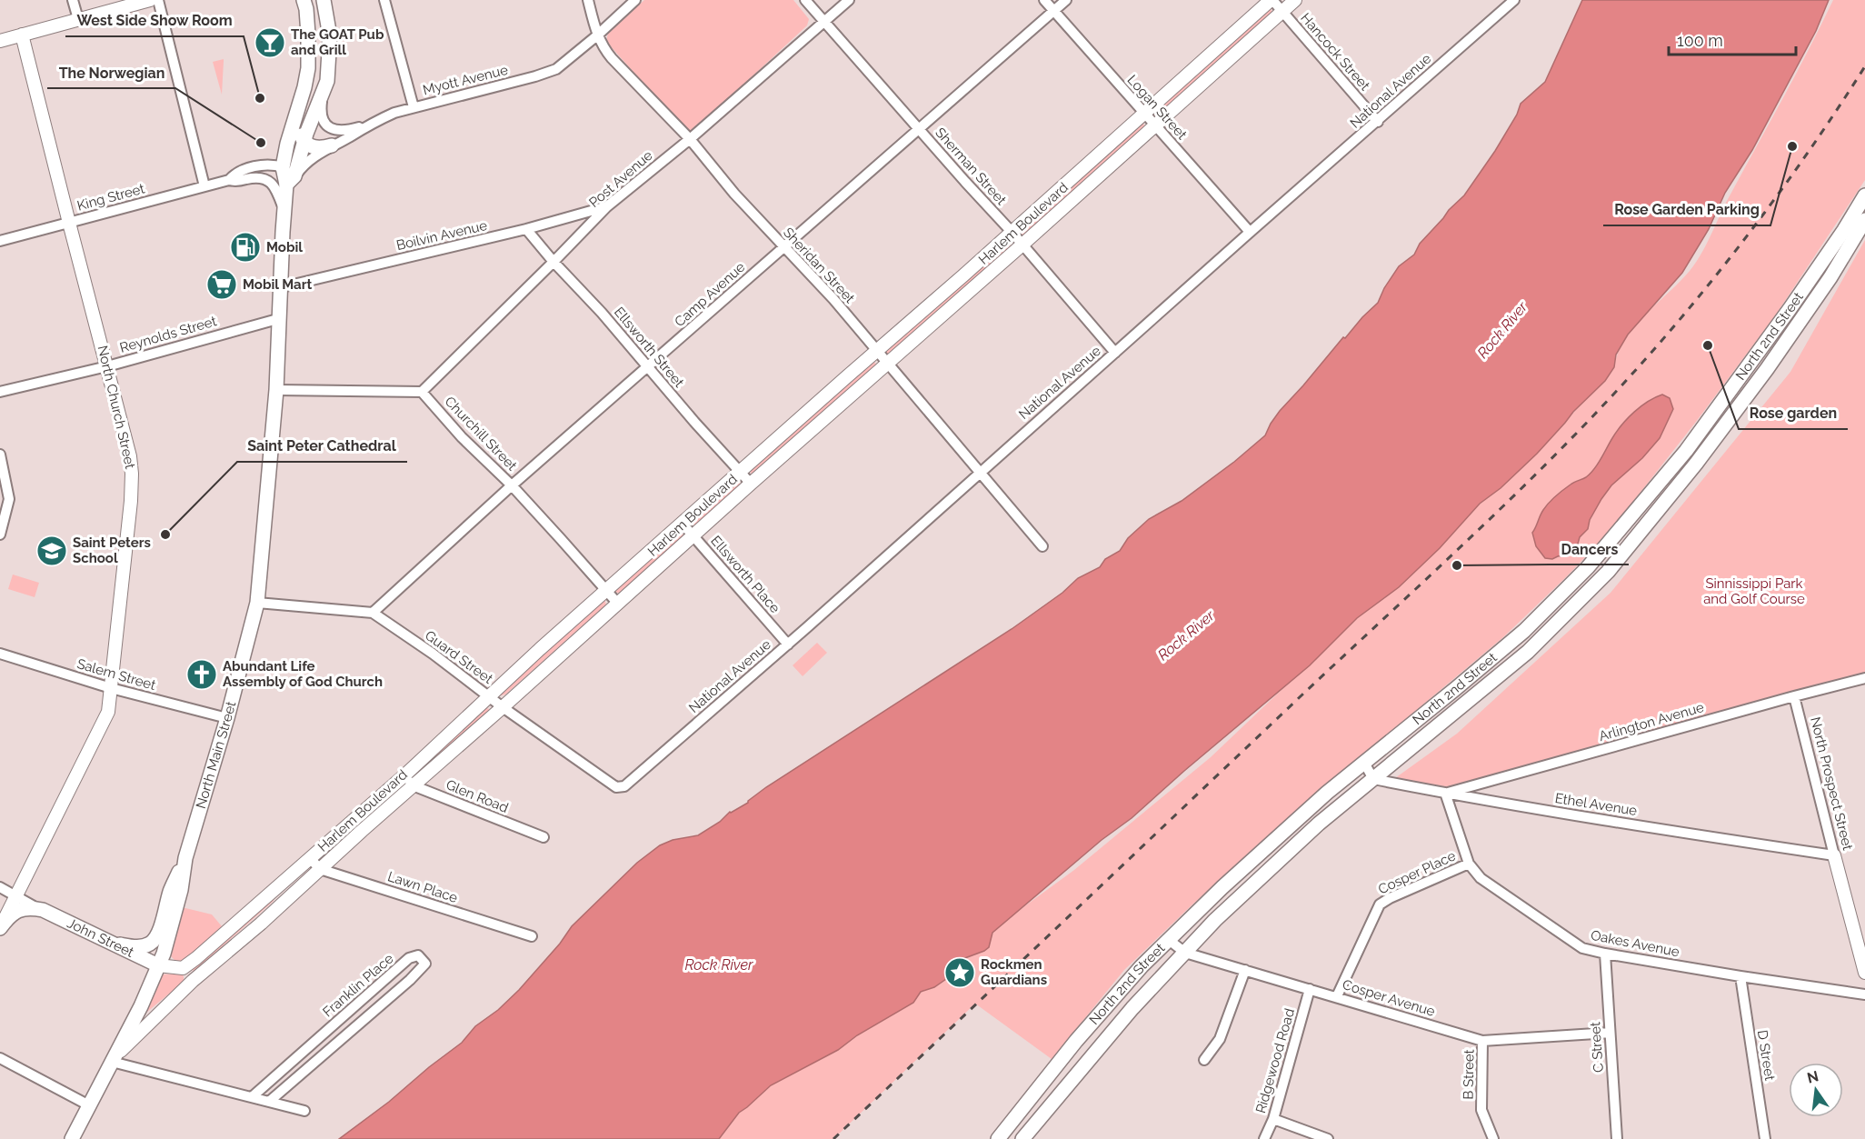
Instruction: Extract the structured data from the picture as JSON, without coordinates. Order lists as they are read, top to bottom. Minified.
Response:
{"streets":{"main road":["North 2nd Street","North Church Street","North Main Street","John Street"],"street":["Hancock Street","Myott Avenue","National Avenue","Logan Street","Sherman Street","Post Avenue","King Street","Harlem Boulevard","Boilvin Avenue","Sheridan Street","Camp Avenue","Reynolds Street","Ellsworth Street","Churchill Street","Ellsworth Place","Guard Street","Salem Street","Arlington Avenue","North Prospect Street","Glen Road","Ethel Avenue","Cosper Place","Lawn Place","Oakes Avenue","Franklin Place","Cosper Avenue","C Street","D Street","Ridgewood Road","B Street"]},"crossings":[["Hancock Street","National Avenue"],["Hancock Street","Harlem Boulevard"],["Myott Avenue","Sheridan Street"],["Myott Avenue","North Main Street"],["National Avenue","Logan Street"],["National Avenue","Sherman Street"],["National Avenue","Sheridan Street"],["National Avenue","Ellsworth Place"],["National Avenue","Guard Street"],["Logan Street","Harlem Boulevard"],["Logan Street","Camp Avenue"],["Sherman Street","Post Avenue"],["Sherman Street","Harlem Boulevard"],["Sherman Street","Camp Avenue"],["Post Avenue","Boilvin Avenue"],["Post Avenue","Sheridan Street"],["Post Avenue","Ellsworth Street"],["Post Avenue","Churchill Street"],["King Street","North Church Street"],["King Street","North Main Street"],["Harlem Boulevard","Sheridan Street"],["Harlem Boulevard","Ellsworth Street"],["Harlem Boulevard","Churchill Street"],["Harlem Boulevard","Ellsworth Place"],["Harlem Boulevard","Guard Street"],["Harlem Boulevard","North Main Street"],["Harlem Boulevard","Glen Road"],["Harlem Boulevard","Lawn Place"],["Boilvin Avenue","Ellsworth Street"],["Boilvin Avenue","North Main Street"],["Sheridan Street","Camp Avenue"],["Camp Avenue","Ellsworth Street"],["Camp Avenue","Churchill Street"],["Camp Avenue","Guard Street"],["Reynolds Street","North Church Street"],["Reynolds Street","North Main Street"],["North 2nd Street","Ethel Avenue"],["North 2nd Street","Cosper Avenue"],["North Church Street","Salem Street"],["North Church Street","John Street"],["Guard Street","North Main Street"],["Salem Street","North Main Street"],["Arlington Avenue","North Prospect Street"],["Arlington Avenue","Ethel Avenue"],["Arlington Avenue","Oakes Avenue"],["North Main Street","John Street"],["North Prospect Street","Ethel Avenue"],["Ethel Avenue","Oakes Avenue"],["Cosper Place","Oakes Avenue"],["Cosper Place","Cosper Avenue"],["Oakes Avenue","C Street"],["Oakes Avenue","D Street"],["Cosper Avenue","C Street"],["Cosper Avenue","Ridgewood Road"],["Cosper Avenue","B Street"]],"water":["Rock River"],"parks":["Sinnissippi Park and Golf Course"],"places":{"bar":["The GOAT Pub and Grill"],"other":["West Side Show Room","The Norwegian","Rose Garden Parking","Rose garden","Saint Peter Cathedral","Dancers"],"fuel station":["Mobil"],"supermarket":["Mobil Mart"],"school or university":["Saint Peters School"],"church":["Abundant Life Assembly of God Church"],"place":["Rockmen Guardians"]},"scale_bar":"100 m","north":"top"}
